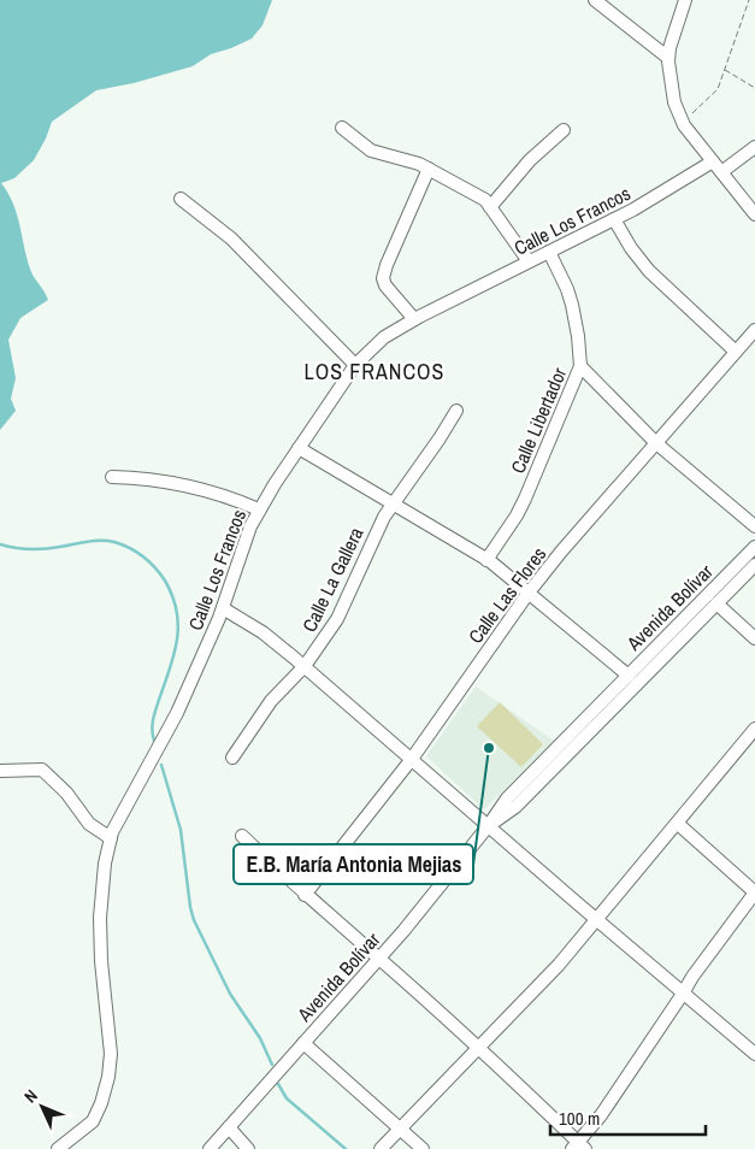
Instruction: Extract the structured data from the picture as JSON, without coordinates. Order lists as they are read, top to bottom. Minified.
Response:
{"streets":{"street":["Calle Los Francos","Calle Libertador","Calle La Gallera","Calle Las Flores","Avenida Bolívar"]},"crossings":[["Calle Los Francos","Calle Libertador"]],"districts":["LOS FRANCOS"],"places":["E.B. María Antonia Mejias"],"scale_bar":"100 m","north":"top left"}
